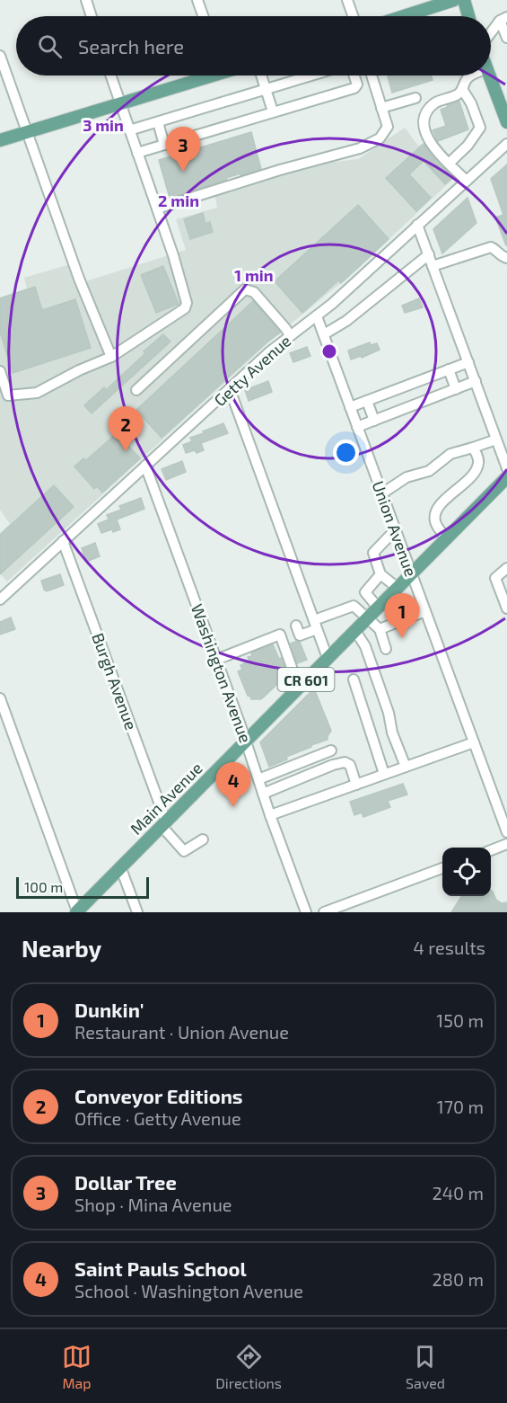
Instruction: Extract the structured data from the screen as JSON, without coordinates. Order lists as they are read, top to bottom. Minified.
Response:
{"streets":{"main road":["CR 601","Main Avenue"],"street":["Getty Avenue","Union Avenue","Washington Avenue","Burgh Avenue"]},"crossings":[["Getty Avenue","Union Avenue"],["Getty Avenue","Washington Avenue"],["Getty Avenue","Burgh Avenue"],["Union Avenue","Main Avenue"],["Washington Avenue","Main Avenue"],["Burgh Avenue","Main Avenue"]],"scale_bar":"100 m","page":{"search":"Search here","pins":["3","2","1","4"],"scale":"100 m","heading":["Nearby","4 results"],"list":[{"mark":"1","name":"Dunkin'","note":"Restaurant · Union Avenue","value":"150 m"},{"mark":"2","name":"Conveyor Editions","note":"Office · Getty Avenue","value":"170 m"},{"mark":"3","name":"Dollar Tree","note":"Shop · Mina Avenue","value":"240 m"},{"mark":"4","name":"Saint Pauls School","note":"School · Washington Avenue","value":"280 m"}],"nav":["Map","Directions","Saved"]},"rings":["3 min","2 min","1 min"]}
